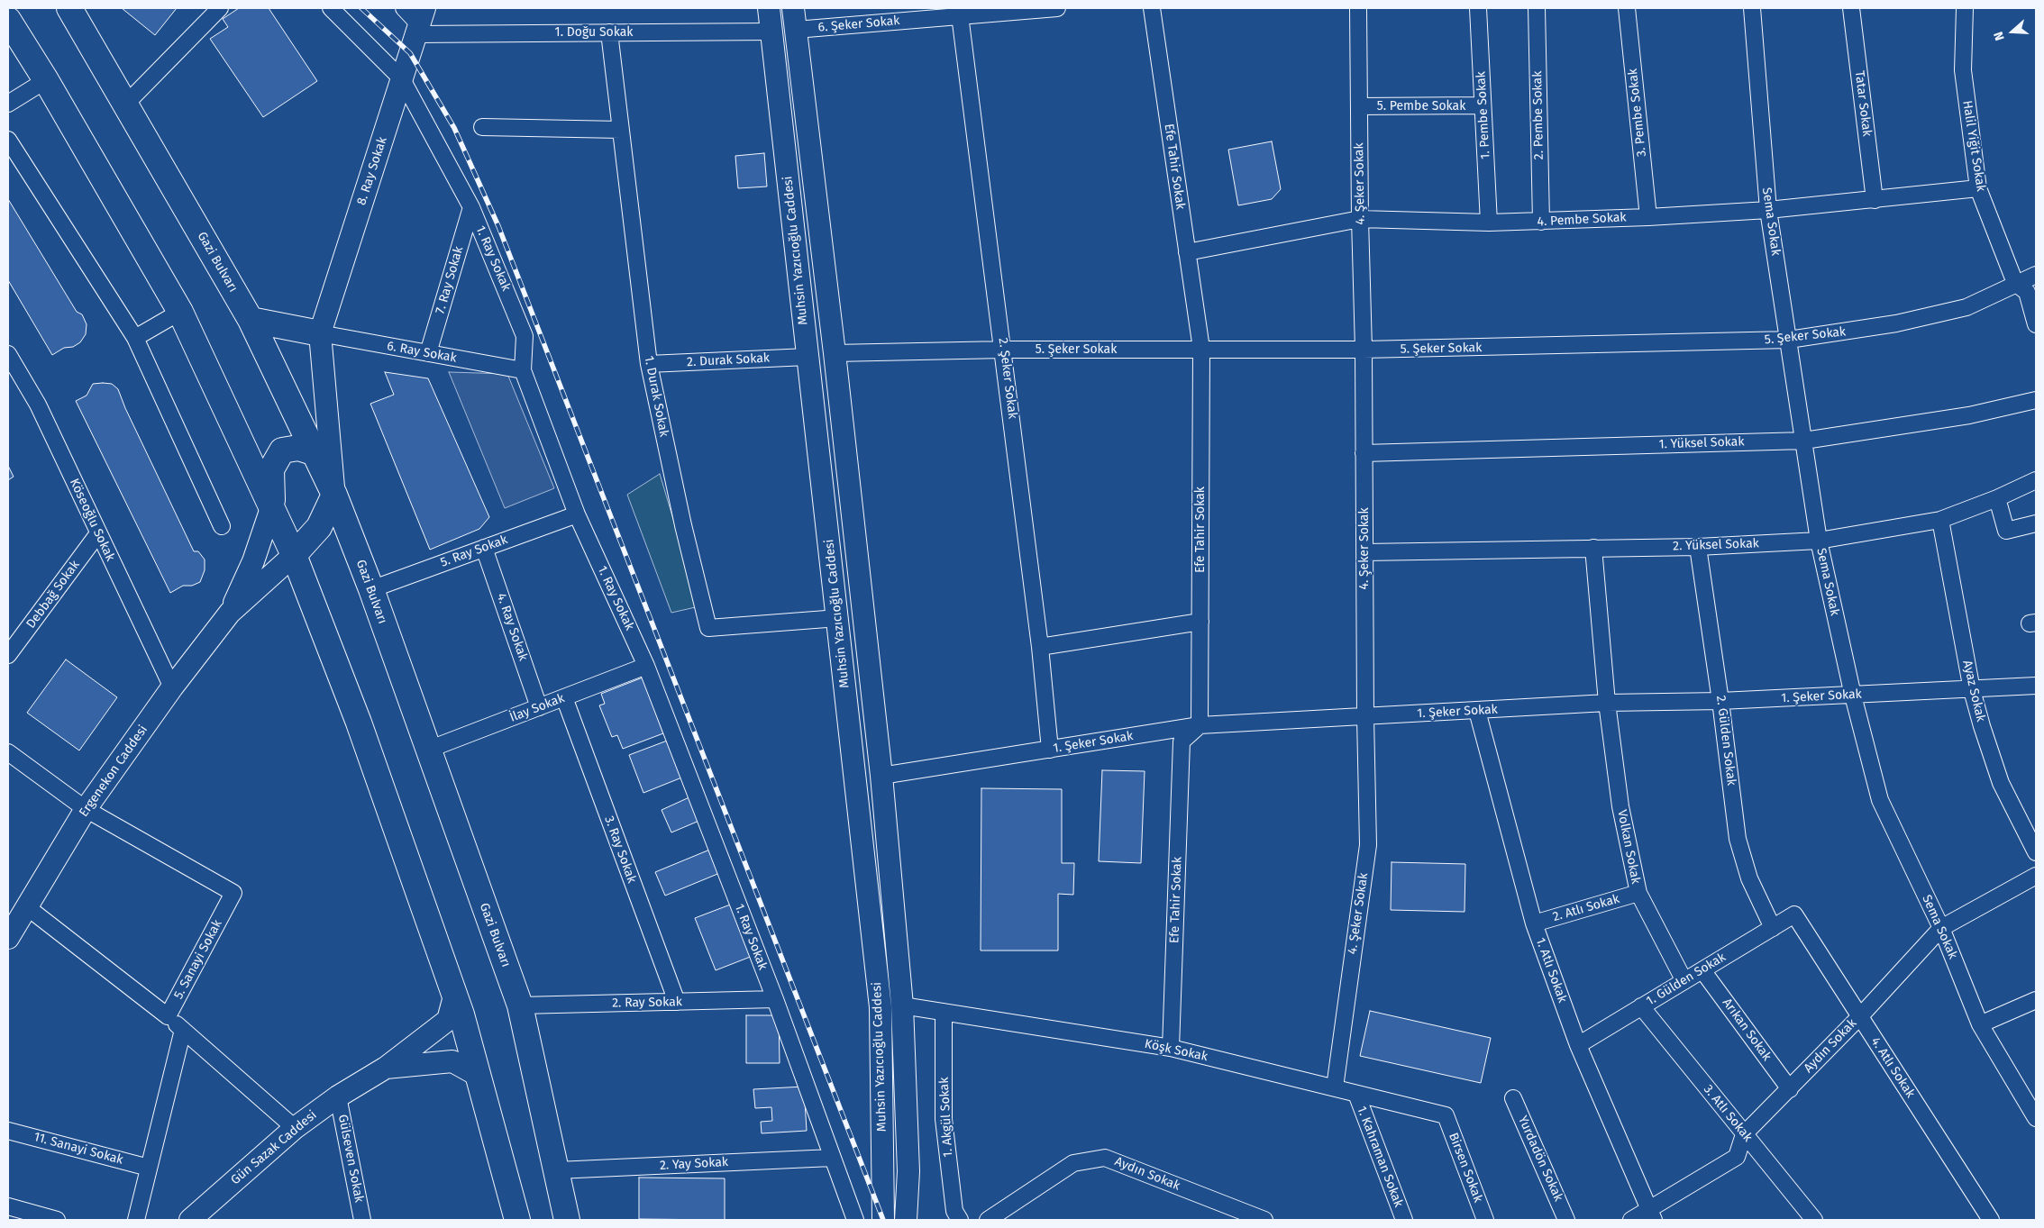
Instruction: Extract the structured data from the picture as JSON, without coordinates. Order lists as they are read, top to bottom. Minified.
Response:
{"streets":{"highway":["Gazi Bulvarı"],"street":["6. Şeker Sokak","1. Doğu Sokak","Tatar Sokak","5. Pembe Sokak","3. Pembe Sokak","1. Pembe Sokak","2. Pembe Sokak","Halil Yiğit Sokak","Efe Tahir Sokak","8. Ray Sokak","4. Şeker Sokak","4. Pembe Sokak","Sema Sokak","Muhsin Yazıcıoğlu Caddesi","1. Ray Sokak","7. Ray Sokak","5. Şeker Sokak","6. Ray Sokak","2. Durak Sokak","2. Şeker Sokak","1. Durak Sokak","1. Yüksel Sokak","Köseoğlu Sokak","2. Yüksel Sokak","5. Ray Sokak","Debbağ Sokak","4. Ray Sokak","Ayaz Sokak","1. Şeker Sokak","İlay Sokak","2. Gülden Sokak","Ergenekon Caddesi","Volkan Sokak","3. Ray Sokak","2. Atlı Sokak","5. Sanayi Sokak","1. Atlı Sokak","1. Gülden Sokak","2. Ray Sokak","Arıkan Sokak","Aydın Sokak","Köşk Sokak","4. Atlı Sokak","3. Atlı Sokak","1. Akgül Sokak","Gün Sazak Caddesi","11. Sanayi Sokak","1. Kahraman Sokak","Gülseven Sokak","Yurdadön Sokak","2. Yay Sokak","Birsen Sokak"]},"crossings":[["6. Şeker Sokak","Muhsin Yazıcıoğlu Caddesi"],["6. Şeker Sokak","2. Şeker Sokak"],["1. Doğu Sokak","8. Ray Sokak"],["1. Doğu Sokak","Muhsin Yazıcıoğlu Caddesi"],["1. Doğu Sokak","1. Durak Sokak"],["Tatar Sokak","4. Pembe Sokak"],["5. Pembe Sokak","1. Pembe Sokak"],["5. Pembe Sokak","4. Şeker Sokak"],["3. Pembe Sokak","4. Pembe Sokak"],["1. Pembe Sokak","4. Pembe Sokak"],["2. Pembe Sokak","4. Pembe Sokak"],["Halil Yiğit Sokak","4. Pembe Sokak"],["Halil Yiğit Sokak","5. Şeker Sokak"],["Efe Tahir Sokak","4. Pembe Sokak"],["Efe Tahir Sokak","5. Şeker Sokak"],["Efe Tahir Sokak","1. Şeker Sokak"],["Efe Tahir Sokak","Köşk Sokak"],["8. Ray Sokak","1. Ray Sokak"],["8. Ray Sokak","6. Ray Sokak"],["4. Şeker Sokak","4. Pembe Sokak"],["4. Şeker Sokak","5. Şeker Sokak"],["4. Şeker Sokak","1. Yüksel Sokak"],["4. Şeker Sokak","2. Yüksel Sokak"],["4. Şeker Sokak","1. Şeker Sokak"],["4. Şeker Sokak","Köşk Sokak"],["4. Pembe Sokak","Sema Sokak"],["Sema Sokak","5. Şeker Sokak"],["Sema Sokak","1. Yüksel Sokak"],["Sema Sokak","2. Yüksel Sokak"],["Sema Sokak","1. Şeker Sokak"],["Sema Sokak","Aydın Sokak"],["Muhsin Yazıcıoğlu Caddesi","5. Şeker Sokak"],["Muhsin Yazıcıoğlu Caddesi","2. Durak Sokak"],["Muhsin Yazıcıoğlu Caddesi","1. Durak Sokak"],["Muhsin Yazıcıoğlu Caddesi","1. Şeker Sokak"],["Muhsin Yazıcıoğlu Caddesi","Köşk Sokak"],["1. Ray Sokak","7. Ray Sokak"],["1. Ray Sokak","6. Ray Sokak"],["1. Ray Sokak","5. Ray Sokak"],["1. Ray Sokak","İlay Sokak"],["1. Ray Sokak","2. Ray Sokak"],["1. Ray Sokak","2. Yay Sokak"],["Gazi Bulvarı","5. Ray Sokak"],["Gazi Bulvarı","İlay Sokak"],["Gazi Bulvarı","2. Ray Sokak"],["Gazi Bulvarı","2. Yay Sokak"],["7. Ray Sokak","6. Ray Sokak"],["5. Şeker Sokak","2. Şeker Sokak"],["2. Durak Sokak","1. Durak Sokak"],["2. Şeker Sokak","1. Şeker Sokak"],["Köseoğlu Sokak","Debbağ Sokak"],["Köseoğlu Sokak","Ergenekon Caddesi"],["2. Yüksel Sokak","Ayaz Sokak"],["2. Yüksel Sokak","2. Gülden Sokak"],["2. Yüksel Sokak","Volkan Sokak"],["5. Ray Sokak","4. Ray Sokak"],["4. Ray Sokak","İlay Sokak"],["Ayaz Sokak","1. Şeker Sokak"],["1. Şeker Sokak","2. Gülden Sokak"],["1. Şeker Sokak","Volkan Sokak"],["1. Şeker Sokak","1. Atlı Sokak"],["İlay Sokak","3. Ray Sokak"],["2. Gülden Sokak","1. Gülden Sokak"],["Ergenekon Caddesi","5. Sanayi Sokak"],["Volkan Sokak","2. Atlı Sokak"],["Volkan Sokak","1. Gülden Sokak"],["3. Ray Sokak","2. Ray Sokak"],["2. Atlı Sokak","1. Atlı Sokak"],["1. Atlı Sokak","1. Gülden Sokak"],["1. Atlı Sokak","Aydın Sokak"],["1. Gülden Sokak","Arıkan Sokak"],["1. Gülden Sokak","4. Atlı Sokak"],["1. Gülden Sokak","3. Atlı Sokak"],["Arıkan Sokak","Aydın Sokak"],["Aydın Sokak","4. Atlı Sokak"],["Aydın Sokak","3. Atlı Sokak"],["Köşk Sokak","1. Akgül Sokak"],["Köşk Sokak","1. Kahraman Sokak"],["Köşk Sokak","Birsen Sokak"],["Gün Sazak Caddesi","Gülseven Sokak"]],"north":"left"}
